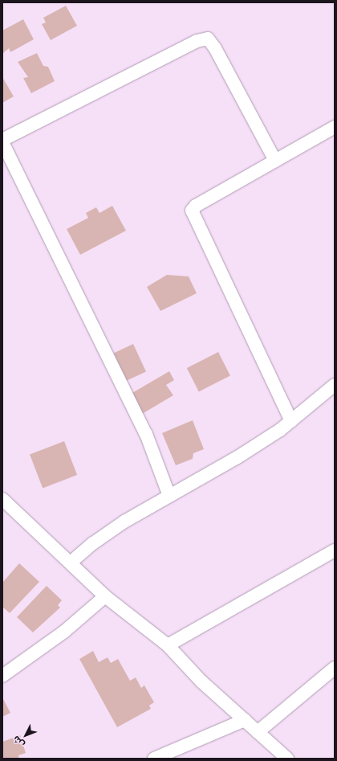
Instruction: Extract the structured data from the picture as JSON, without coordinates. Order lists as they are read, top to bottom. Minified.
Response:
{"north":"bottom left"}
